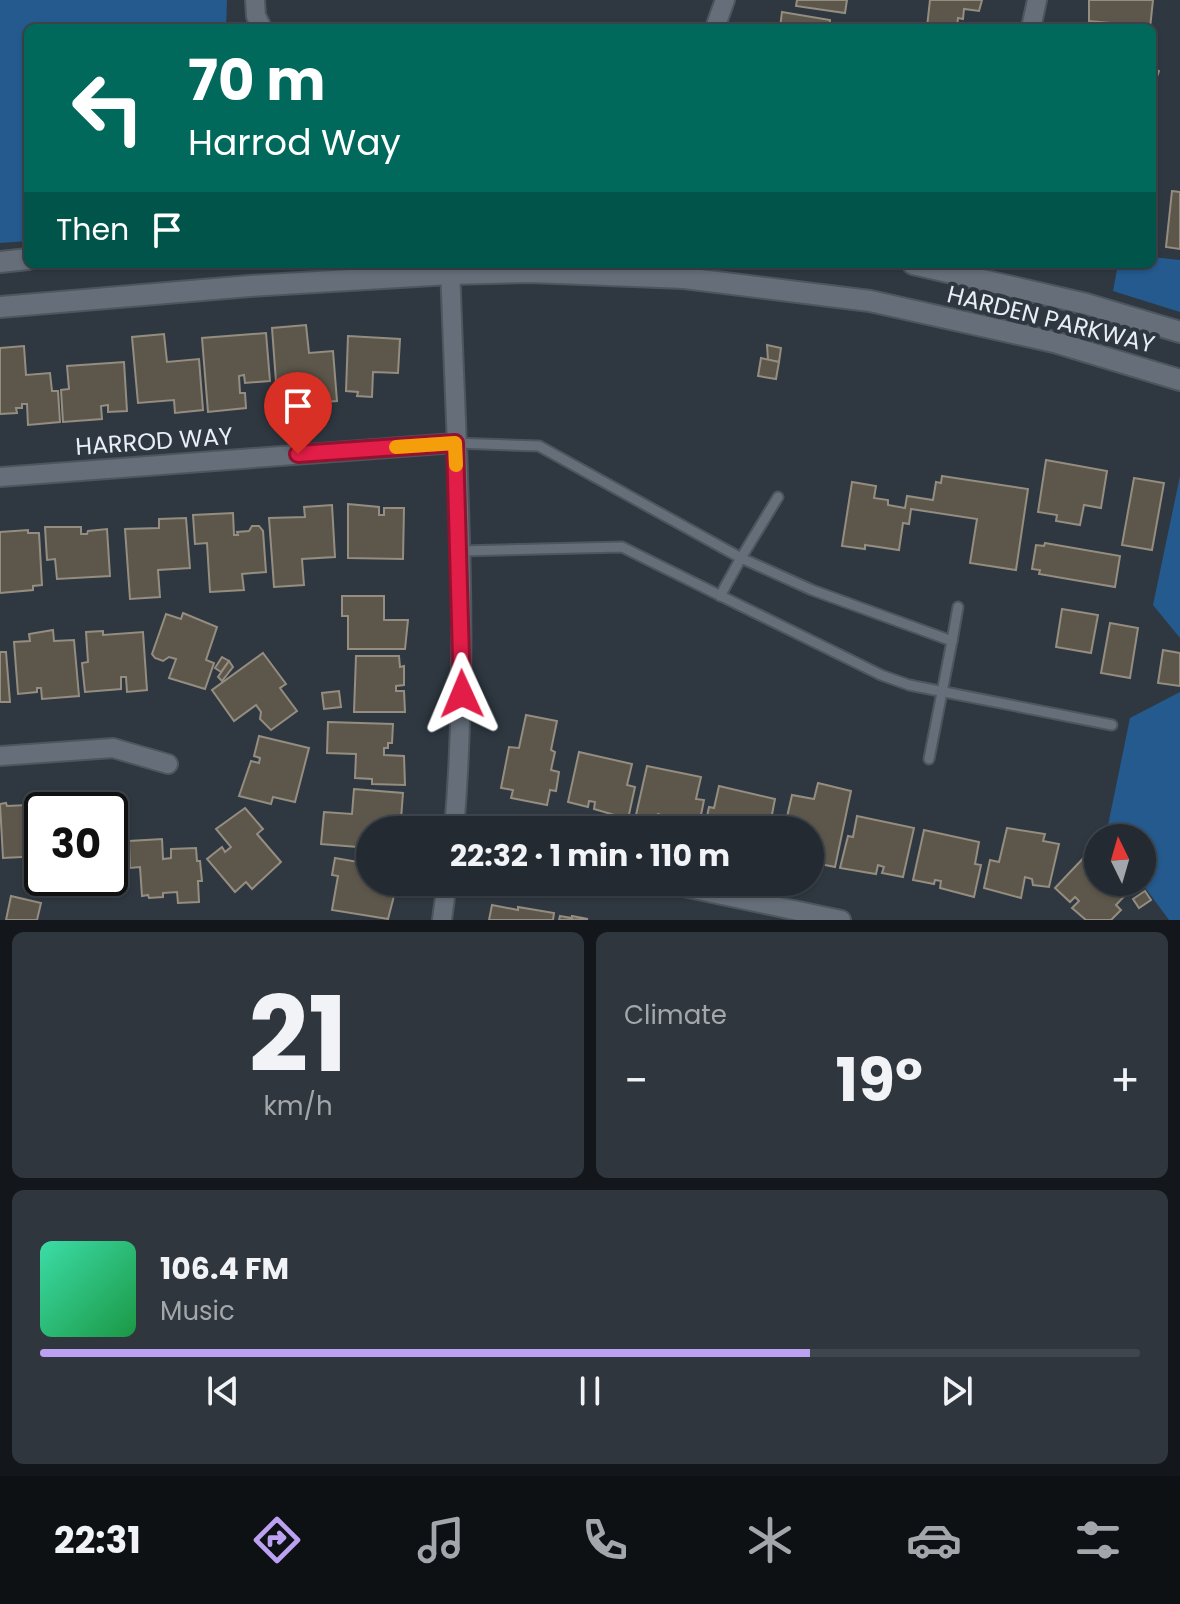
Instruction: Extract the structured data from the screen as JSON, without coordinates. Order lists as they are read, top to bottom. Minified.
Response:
{"streets":{"street":["HARDEN PARKWAY","HARROD WAY"]},"north":"top","page":{"turn":["70 m","Harrod Way"],"then":"Then","limit":"30","trip":"22:32 · 1 min · 110 m","tile":[["21","km/h"],"Climate"],"heat":["−","19°","+"],"song":["106.4 FM","Music"],"tabs":"22:31"}}
